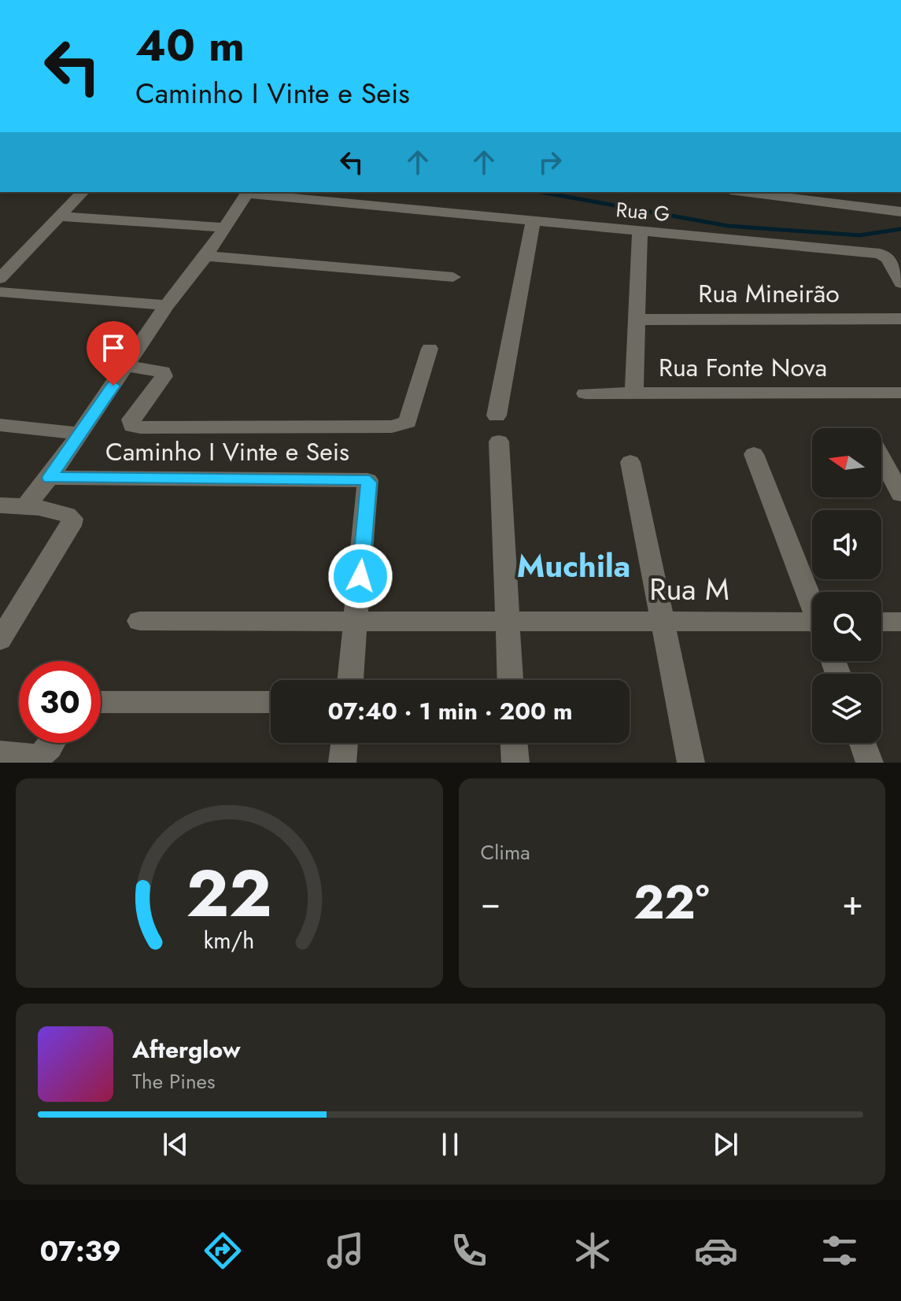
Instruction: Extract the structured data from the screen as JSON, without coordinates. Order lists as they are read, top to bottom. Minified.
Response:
{"streets":{"street":["Rua G","Rua Mineirão","Rua Fonte Nova","Caminho I Vinte e Seis","Rua M"]},"crossings":[["Caminho I Vinte e Seis","Rua M"]],"districts":["Muchila"],"north":"left","page":{"turn":["40 m","Caminho I Vinte e Seis"],"limit":"30","trip":"07:40 · 1 min · 200 m","tile":"Clima","heat":["−","22°","+"],"song":["Afterglow","The Pines"],"tabs":"07:39","gauge":["22","km/h"]}}
